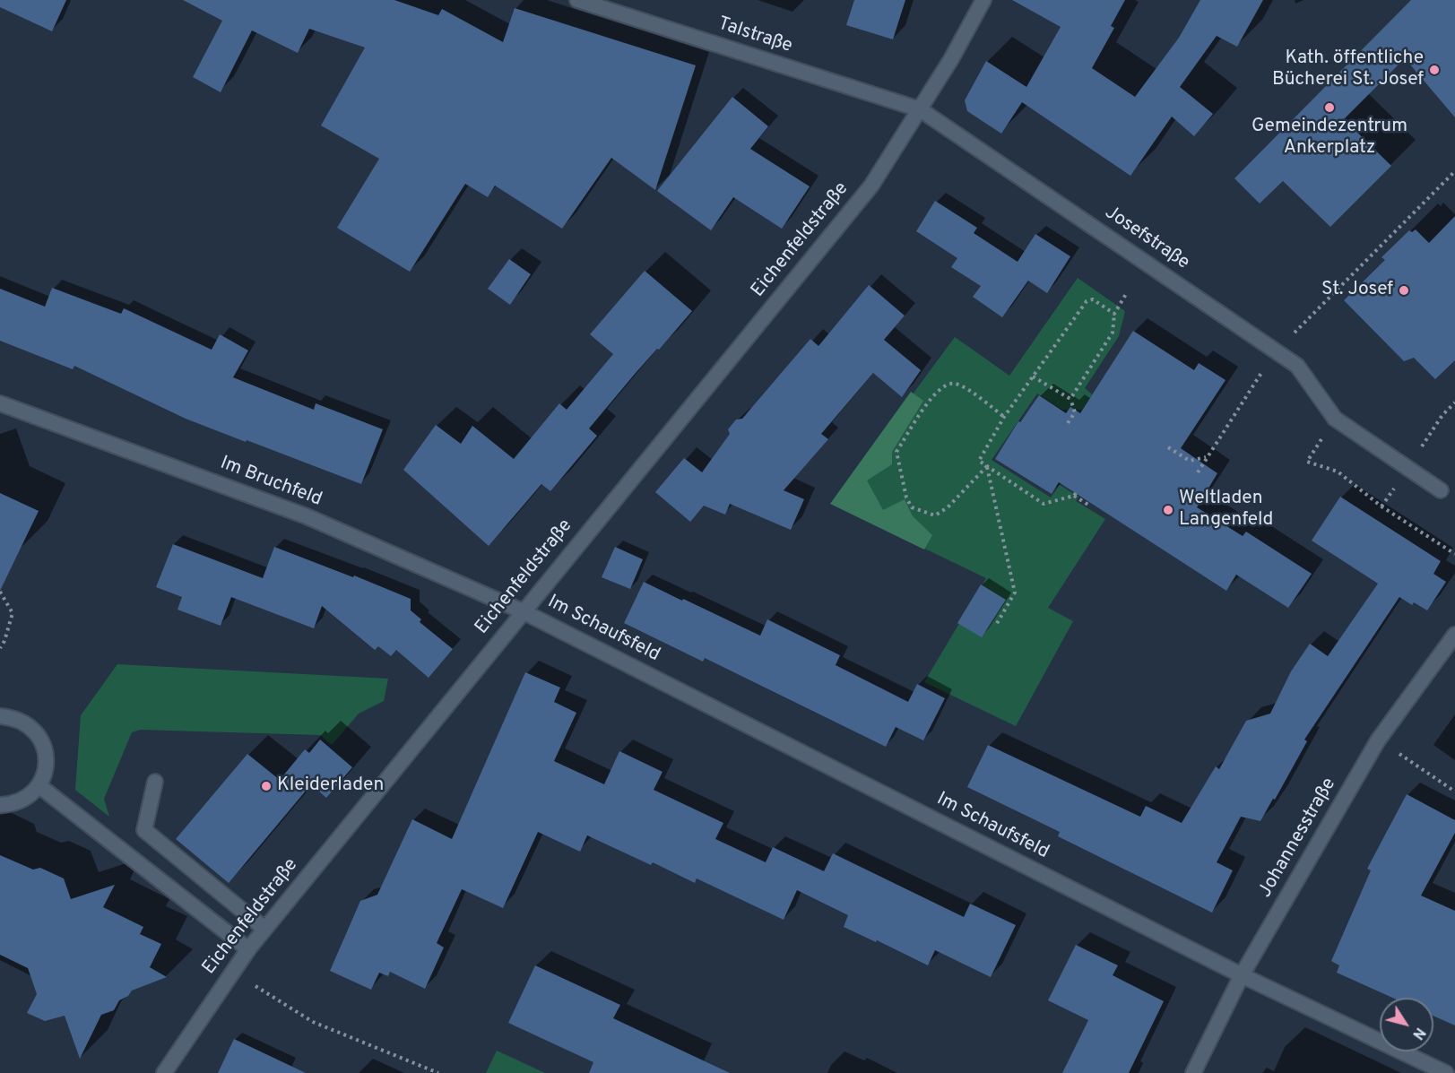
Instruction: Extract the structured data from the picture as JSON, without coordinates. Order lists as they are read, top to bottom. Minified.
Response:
{"streets":{"street":["Talstraße","Josefstraße","Eichenfeldstraße","Im Bruchfeld","Im Schaufsfeld","Johannesstraße"]},"crossings":[["Talstraße","Josefstraße"],["Talstraße","Eichenfeldstraße"],["Josefstraße","Eichenfeldstraße"],["Eichenfeldstraße","Im Bruchfeld"],["Eichenfeldstraße","Im Schaufsfeld"],["Im Bruchfeld","Im Schaufsfeld"],["Im Schaufsfeld","Johannesstraße"]],"places":["Kath. öffentliche Bücherei St. Josef","Gemeindezentrum Ankerplatz","St. Josef","Weltladen Langenfeld","Kleiderladen"],"north":"bottom right"}
